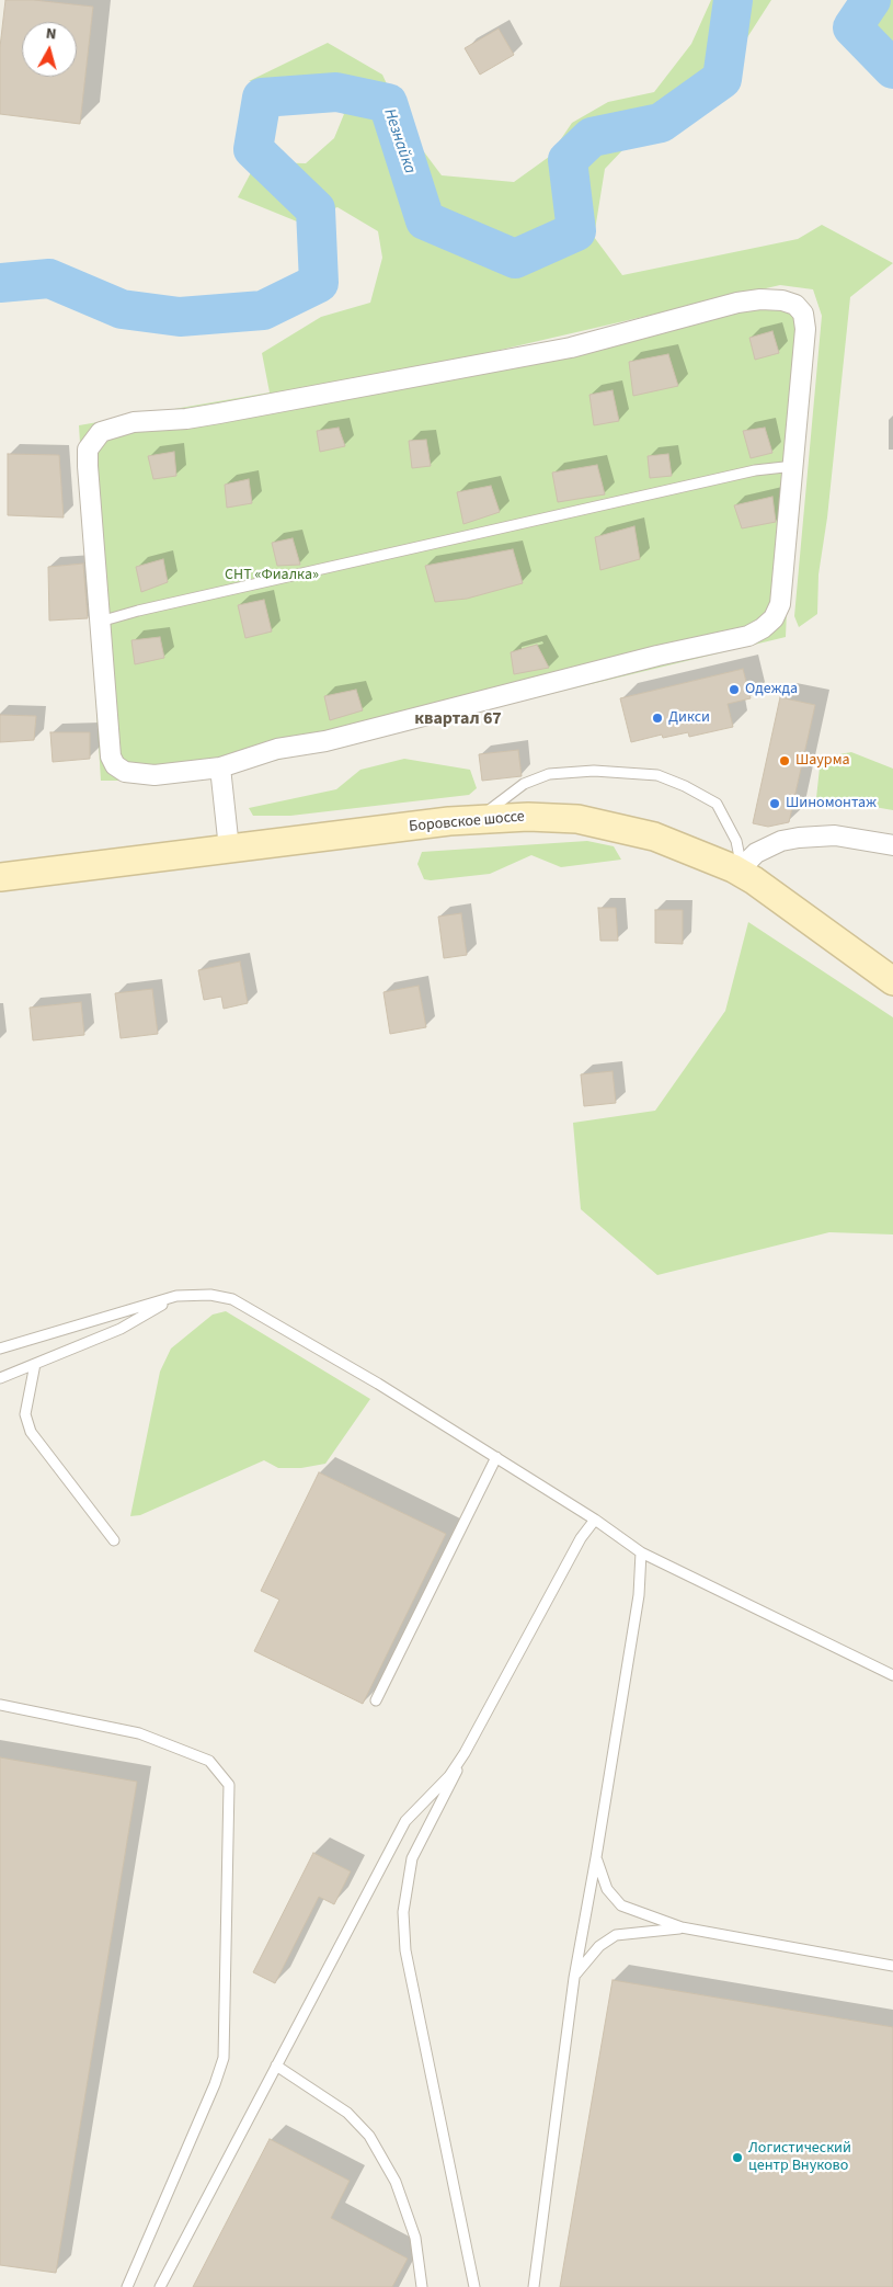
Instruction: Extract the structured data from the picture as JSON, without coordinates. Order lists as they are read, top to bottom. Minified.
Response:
{"streets":{"main road":["Боровское шоссе"]},"districts":["квартал 67"],"water":["Незнайка"],"parks":["СНТ «Фиалка»"],"places":["Одежда","Дикси","Шаурма","Шиномонтаж","Логистический центр Внуково"],"north":"top"}
